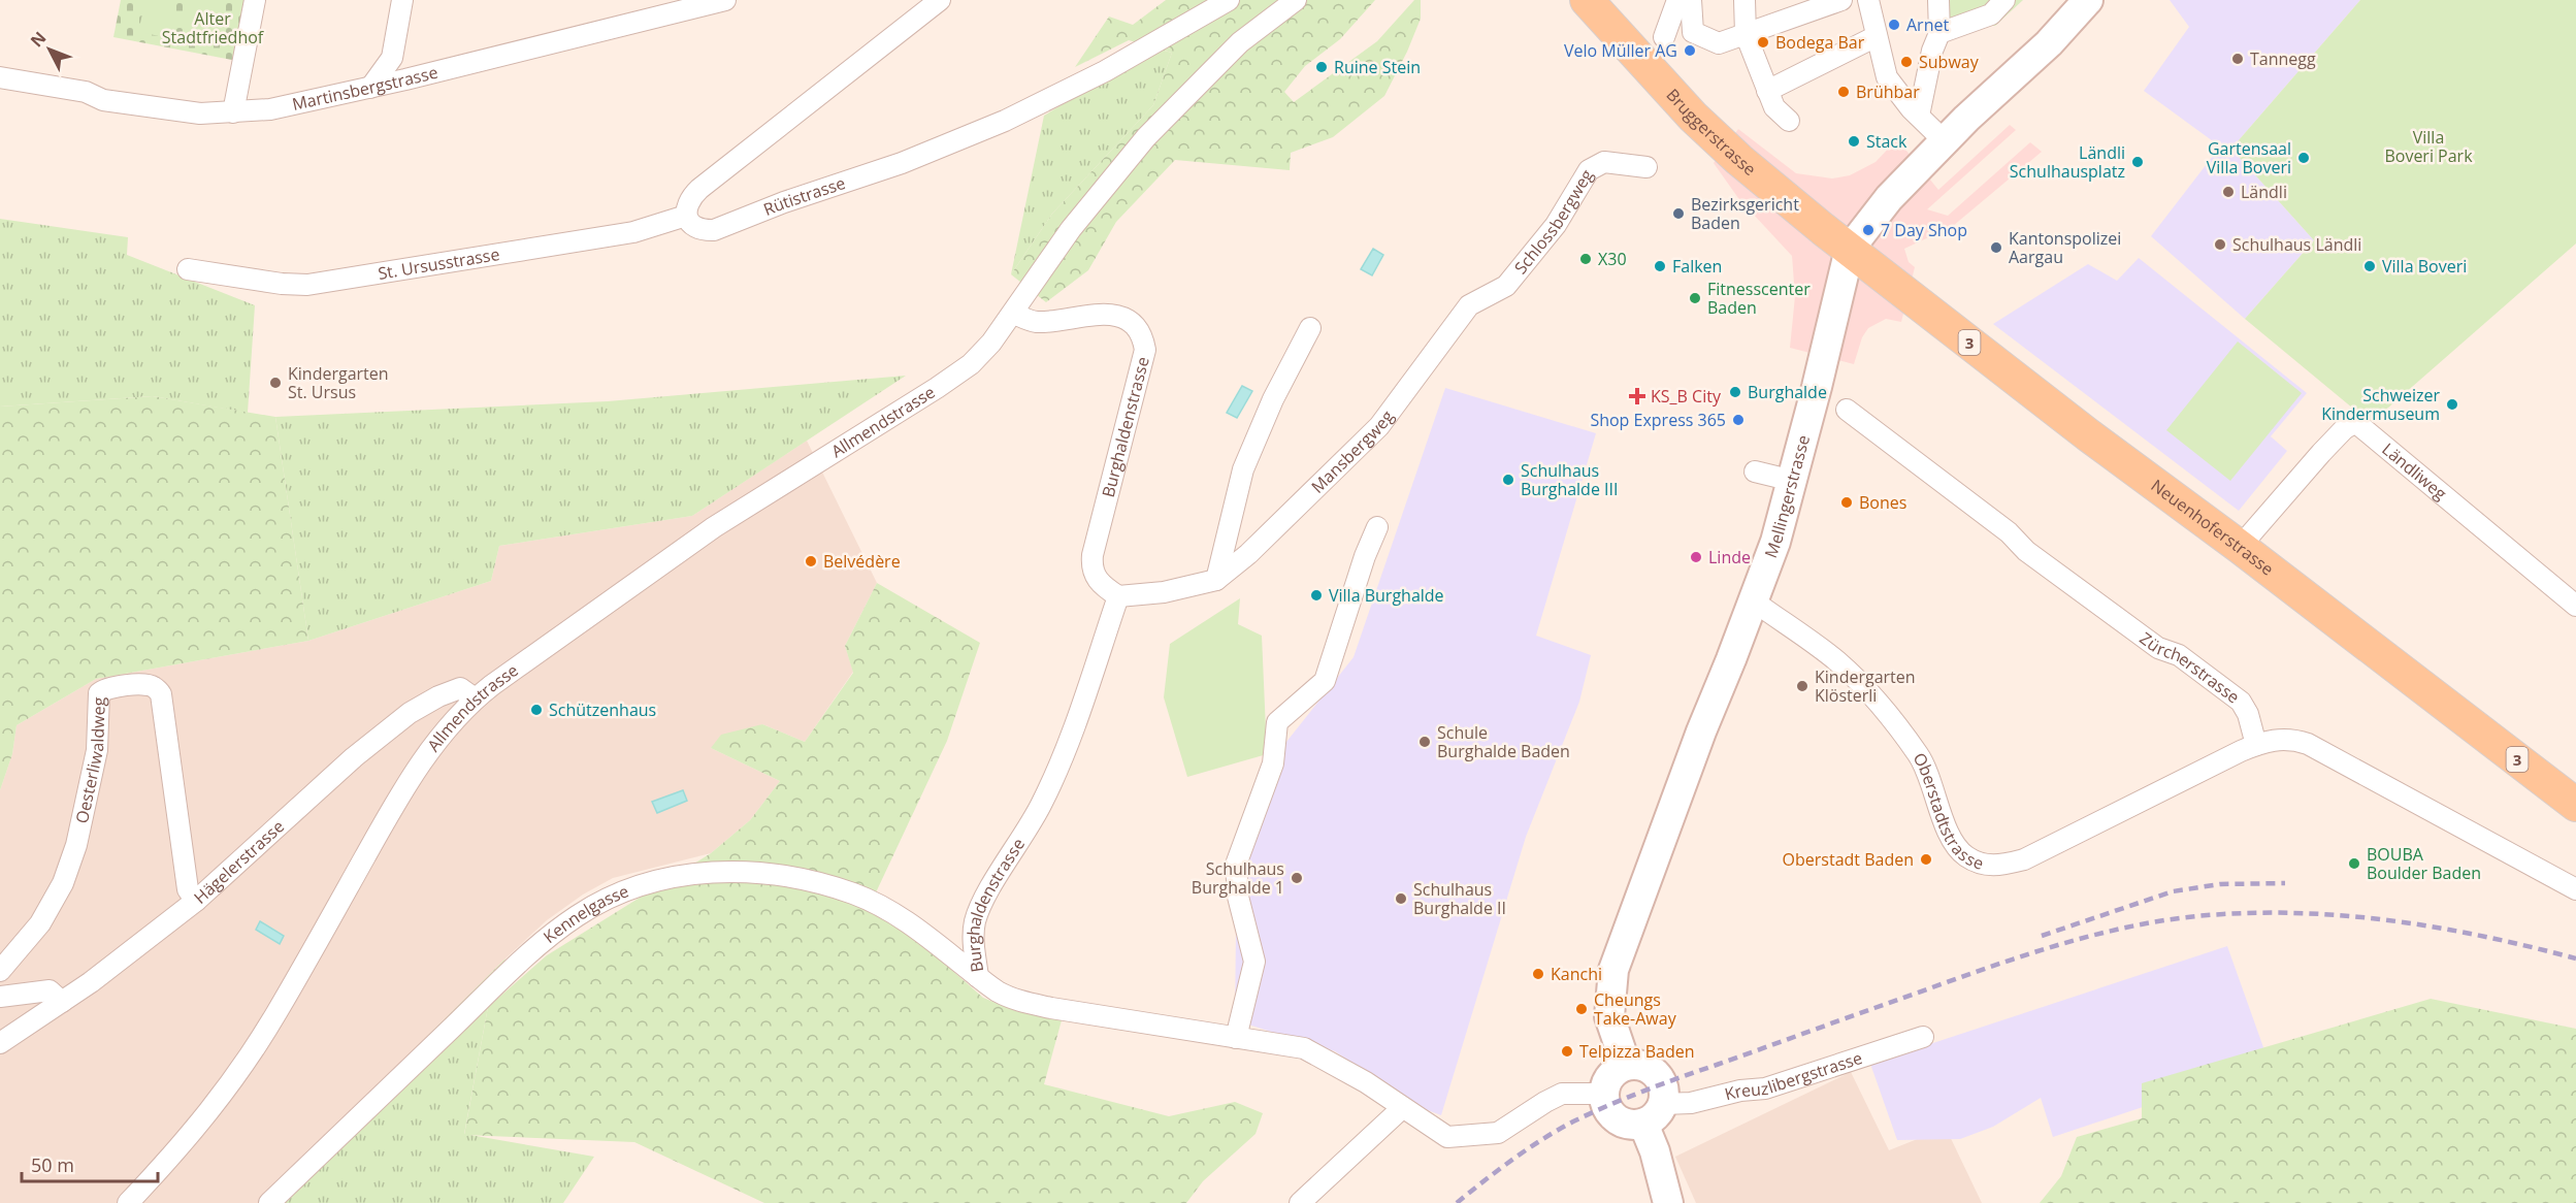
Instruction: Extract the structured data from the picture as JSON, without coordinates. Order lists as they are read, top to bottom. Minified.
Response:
{"streets":{"main road":["Bruggerstrasse","3","Mellingerstrasse","Neuenhoferstrasse"],"street":["Martinsbergstrasse","Rütistrasse","Schlossbergweg","St. Ursusstrasse","Allmendstrasse","Burghaldenstrasse","Mansbergweg","Ländliweg","Zürcherstrasse","Oesterliwaldweg","Oberstadtstrasse","Hägelerstrasse","Kennelgasse","Kreuzlibergstrasse"]},"crossings":[["Bruggerstrasse","Mellingerstrasse"],["Bruggerstrasse","Neuenhoferstrasse"],["Rütistrasse","St. Ursusstrasse"],["Schlossbergweg","Mansbergweg"],["Allmendstrasse","Burghaldenstrasse"],["Allmendstrasse","Hägelerstrasse"],["Burghaldenstrasse","Mansbergweg"],["Burghaldenstrasse","Mellingerstrasse"],["Burghaldenstrasse","Kennelgasse"],["Burghaldenstrasse","Kreuzlibergstrasse"],["Ländliweg","Neuenhoferstrasse"],["Mellingerstrasse","Neuenhoferstrasse"],["Mellingerstrasse","Oberstadtstrasse"],["Mellingerstrasse","Kreuzlibergstrasse"],["Zürcherstrasse","Oberstadtstrasse"],["Oesterliwaldweg","Hägelerstrasse"]],"parks":["Alter Stadtfriedhof","Villa Boveri Park"],"places":{"other":["Arnet","Bodega Bar","Velo Müller AG","Tannegg","Subway","Ruine Stein","Brühbar","Stack","Gartensaal Villa Boveri","Ländli Schulhausplatz","Ländli","Bezirksgericht Baden","7 Day Shop","Schulhaus Ländli","Kantonspolizei Aargau","X30","Falken","Villa Boveri","Fitnesscenter Baden","Kindergarten St. Ursus","Burghalde","Schweizer Kindermuseum","Shop Express 365","Schulhaus Burghalde III","Bones","Linde","Belvédère","Villa Burghalde","Kindergarten Klösterli","Schützenhaus","Schule Burghalde Baden","Oberstadt Baden","BOUBA Boulder Baden","Schulhaus Burghalde 1","Schulhaus Burghalde II","Kanchi","Cheungs Take-Away","Telpizza Baden"],"health":["KS_B City"]},"scale_bar":"50 m","north":"top left"}
